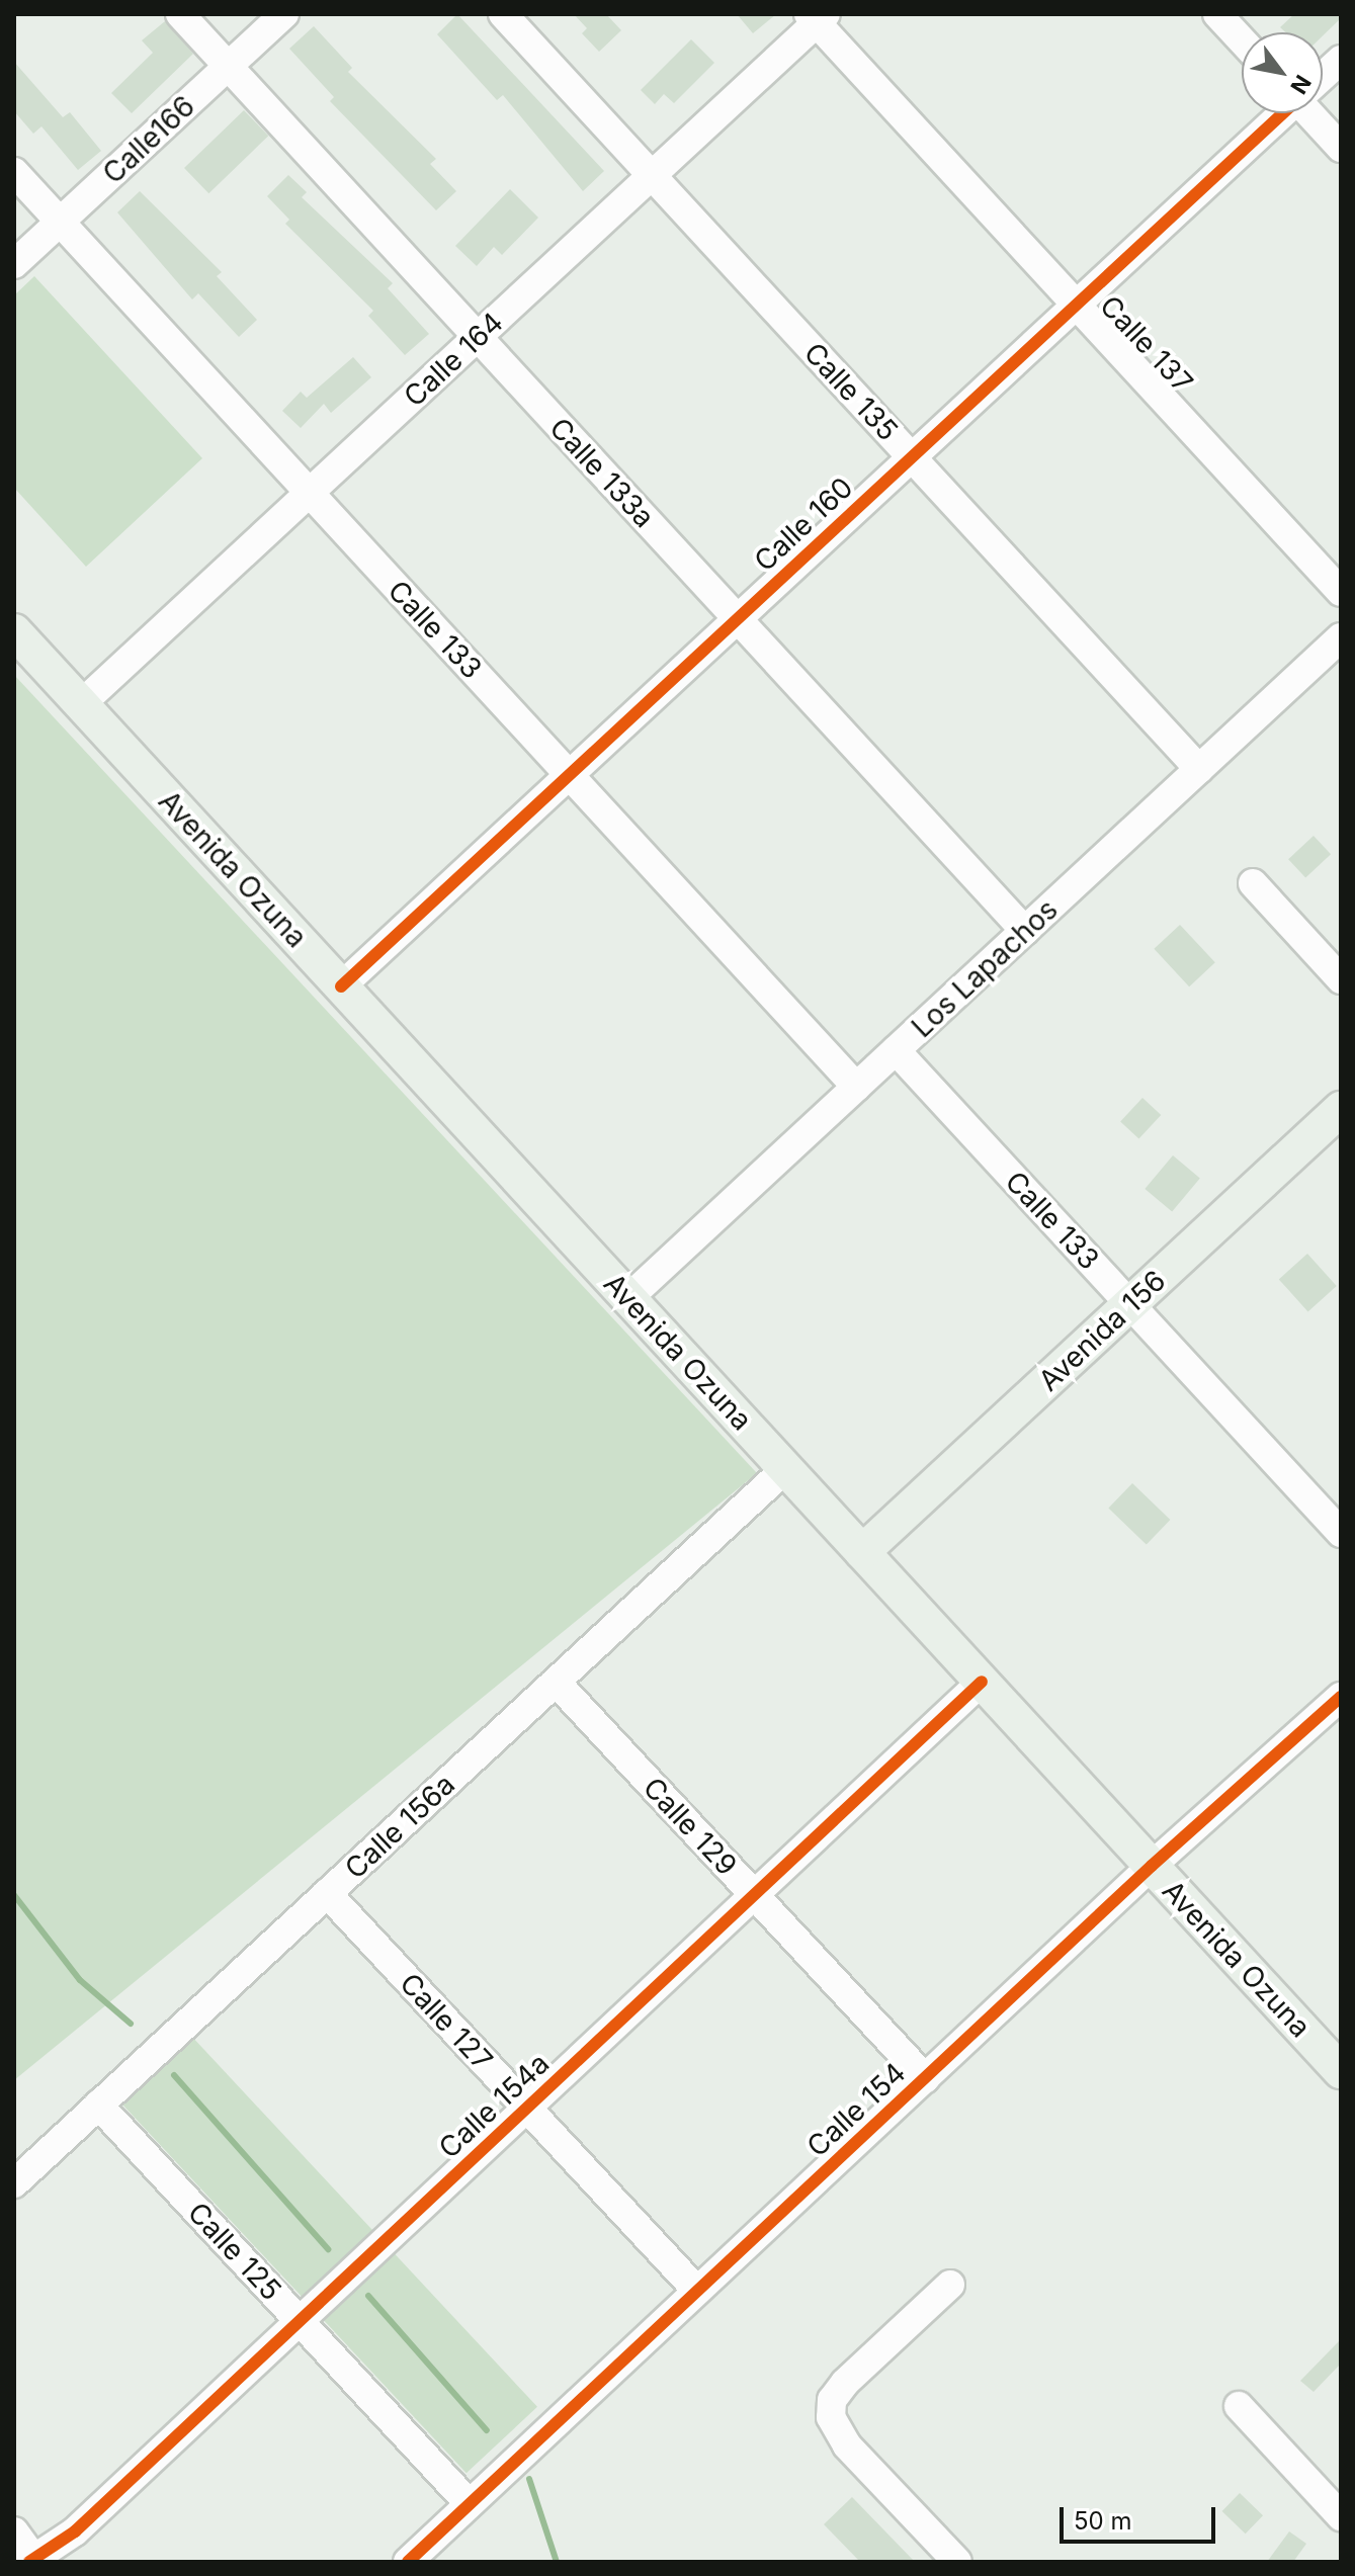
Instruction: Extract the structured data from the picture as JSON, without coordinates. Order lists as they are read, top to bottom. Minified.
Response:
{"streets":{"main road":["Avenida Ozuna","Avenida 156"],"street":["Calle166","Calle 137","Calle 164","Calle 135","Calle 133a","Calle 160","Calle 133","Los Lapachos","Calle 156a","Calle 129","Calle 127","Calle 154a","Calle 154","Calle 125"]},"crossings":[["Calle166","Calle 133a"],["Calle166","Calle 133"],["Calle 137","Calle 164"],["Calle 137","Calle 160"],["Calle 164","Calle 135"],["Calle 164","Calle 133a"],["Calle 164","Calle 133"],["Calle 164","Avenida Ozuna"],["Calle 135","Calle 160"],["Calle 135","Los Lapachos"],["Calle 133a","Calle 160"],["Calle 133a","Los Lapachos"],["Calle 160","Calle 133"],["Calle 160","Avenida Ozuna"],["Calle 133","Los Lapachos"],["Calle 133","Avenida 156"],["Avenida Ozuna","Los Lapachos"],["Avenida Ozuna","Avenida 156"],["Avenida Ozuna","Calle 156a"],["Avenida Ozuna","Calle 154a"],["Avenida Ozuna","Calle 154"],["Calle 156a","Calle 129"],["Calle 156a","Calle 127"],["Calle 156a","Calle 125"],["Calle 129","Calle 154a"],["Calle 129","Calle 154"],["Calle 127","Calle 154a"],["Calle 127","Calle 154"],["Calle 154a","Calle 125"],["Calle 154","Calle 125"]],"scale_bar":"50 m","north":"bottom right"}
